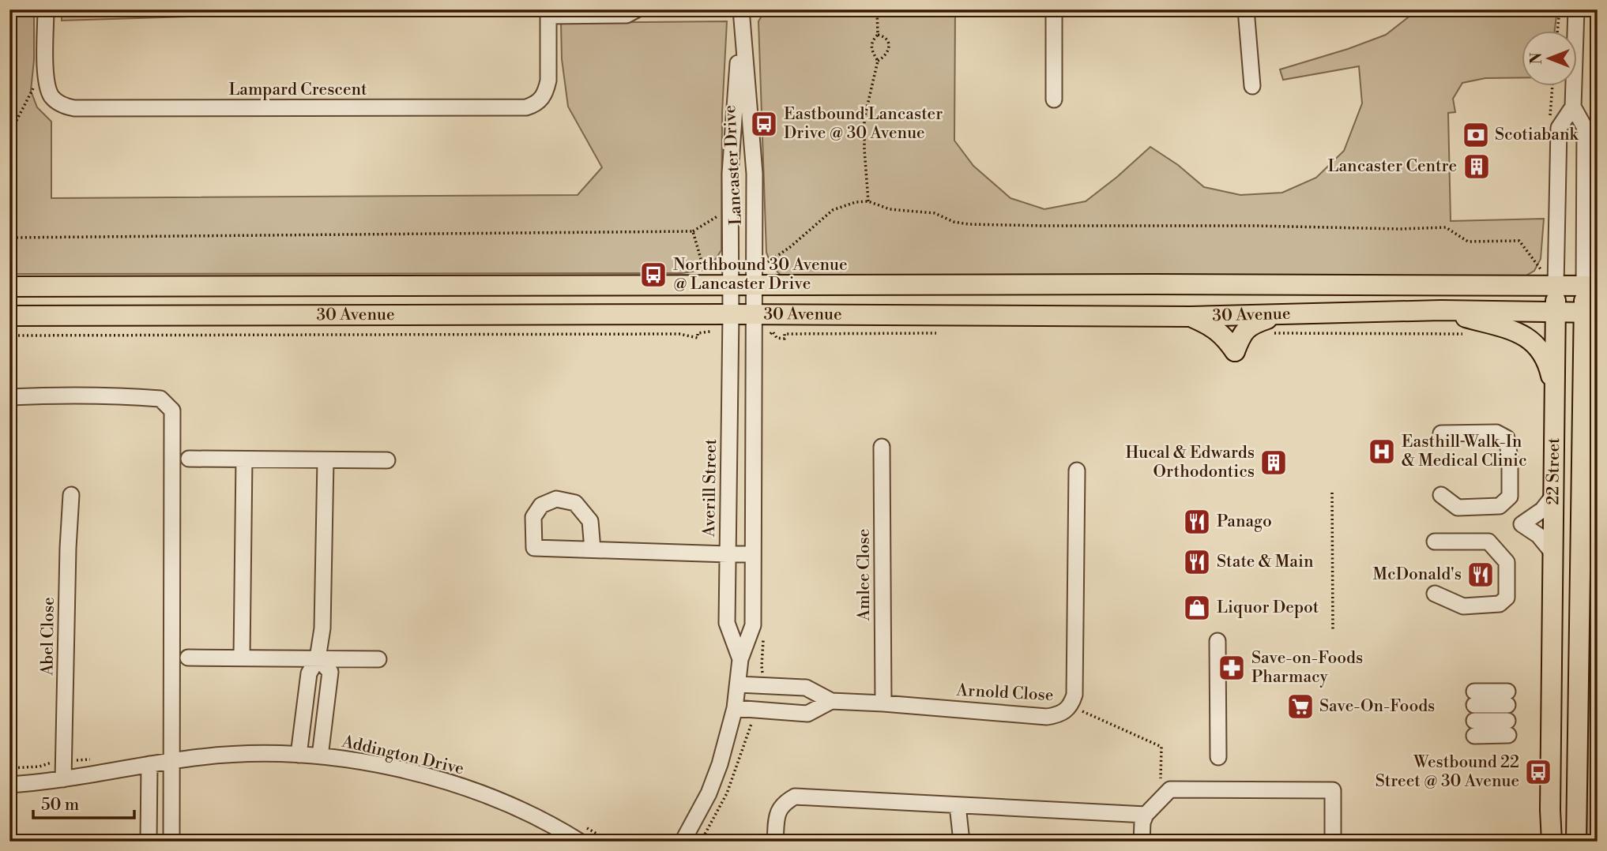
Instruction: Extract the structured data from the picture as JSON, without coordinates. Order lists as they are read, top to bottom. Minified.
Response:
{"streets":{"main road":["30 Avenue","22 Street"],"street":["Lampard Crescent","Lancaster Drive","Averill Street","Amlee Close","Abel Close","Arnold Close","Addington Drive"]},"crossings":[["Lancaster Drive","30 Avenue"],["Lancaster Drive","Averill Street"],["30 Avenue","22 Street"],["30 Avenue","Averill Street"],["Averill Street","Arnold Close"],["Amlee Close","Arnold Close"],["Abel Close","Addington Drive"]],"places":{"bus stop":["Eastbound Lancaster Drive @ 30 Avenue","Northbound 30 Avenue @ Lancaster Drive","Westbound 22 Street @ 30 Avenue"],"bank":["Scotiabank"],"building":["Lancaster Centre","Hucal & Edwards Orthodontics"],"hospital":["Easthill Walk-In & Medical Clinic"],"restaurant":["Panago","State & Main","McDonald's"],"shop":["Liquor Depot"],"pharmacy":["Save-on-Foods Pharmacy"],"supermarket":["Save-On-Foods"]},"scale_bar":"50 m","north":"left"}
